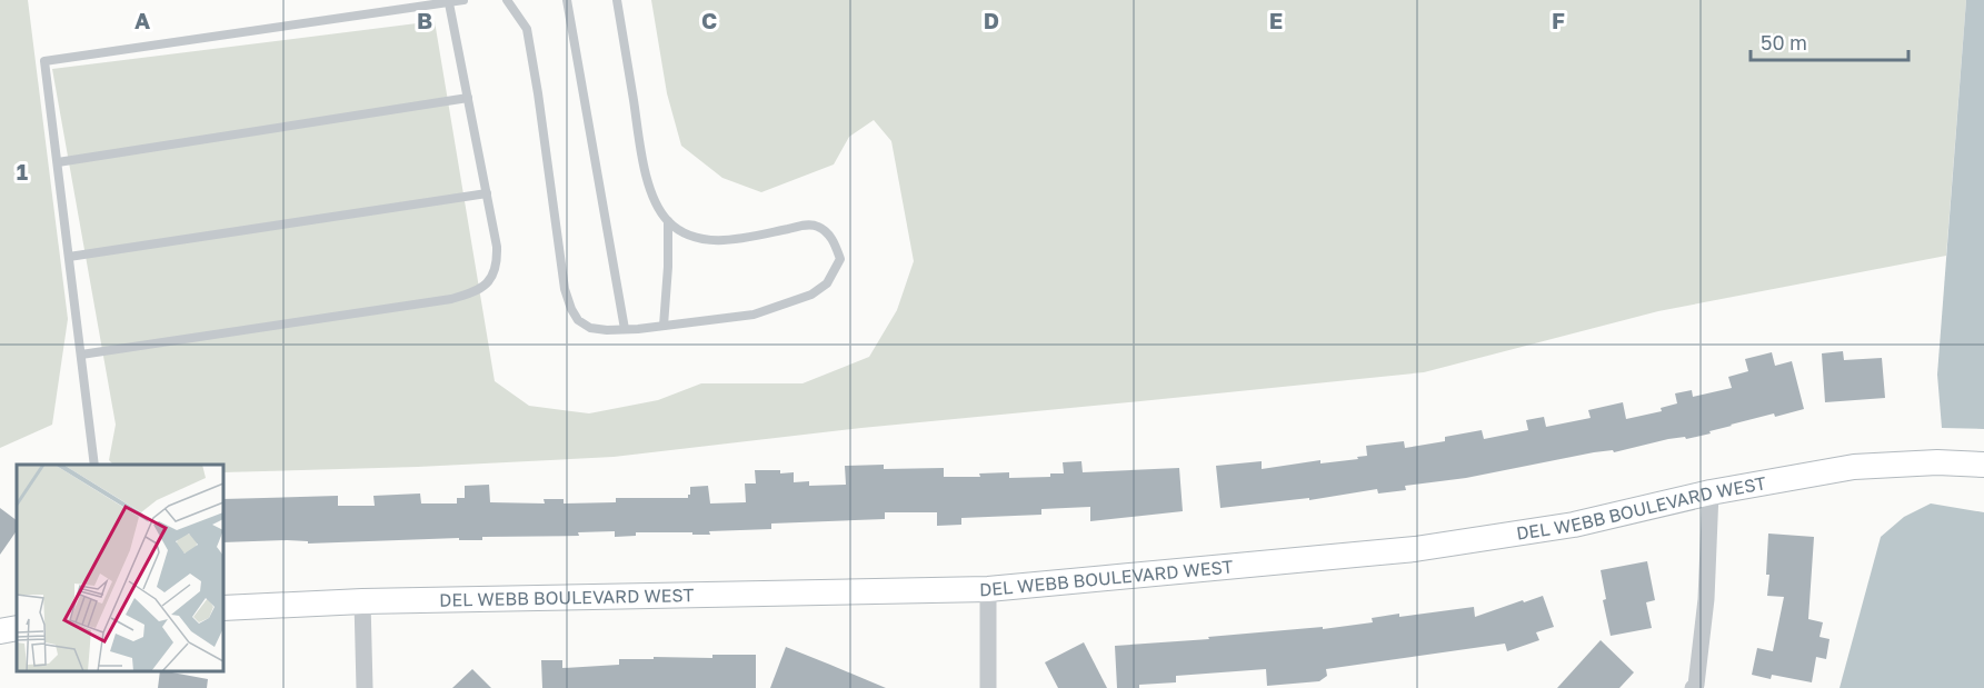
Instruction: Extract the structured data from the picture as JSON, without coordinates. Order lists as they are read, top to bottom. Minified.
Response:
{"streets":{"street":["DEL WEBB BOULEVARD WEST"]},"scale_bar":"50 m","grid":{"columns":["A","B","C","D","E","F"],"rows":["1"]}}
